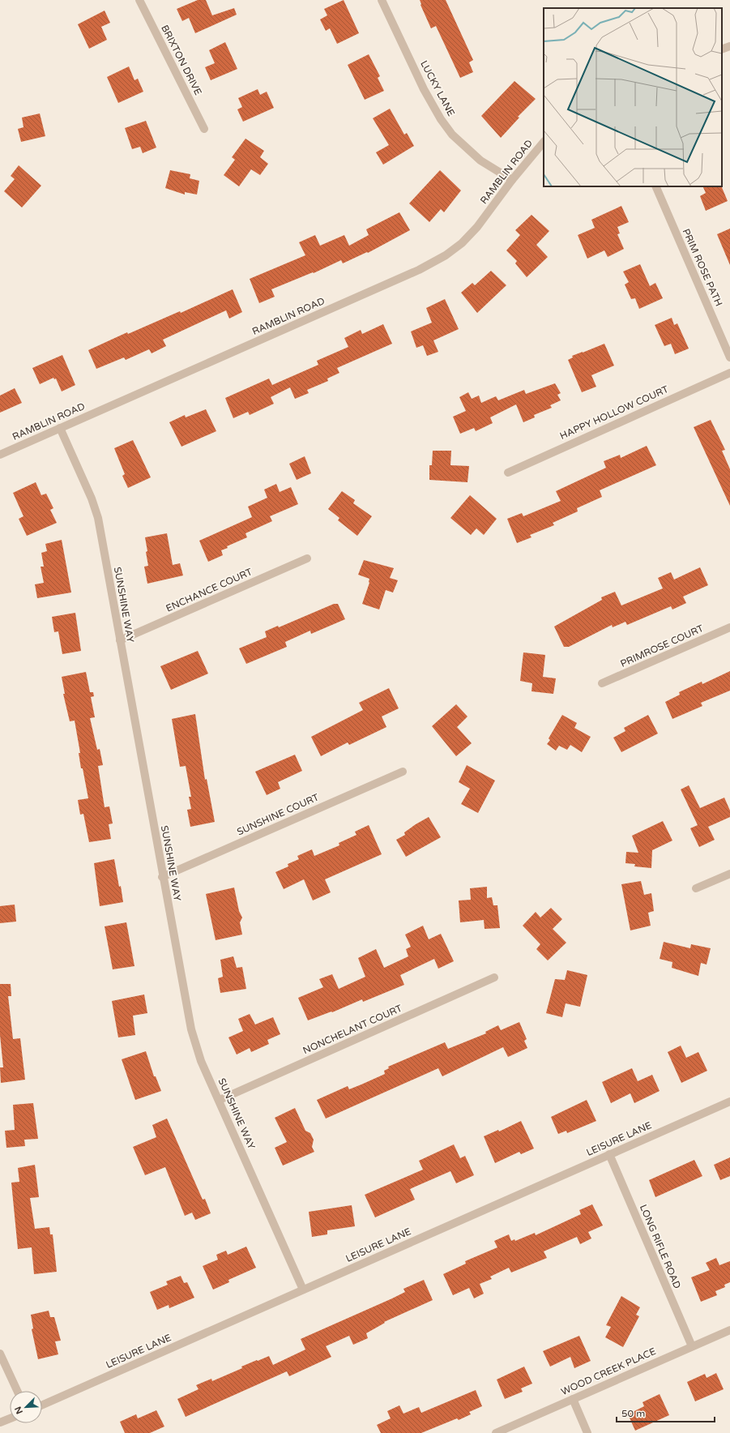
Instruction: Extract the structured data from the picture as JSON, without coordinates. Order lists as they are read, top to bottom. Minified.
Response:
{"streets":{"street":["BRIXTON DRIVE","LUCKY LANE","RAMBLIN ROAD","PRIM ROSE PATH","HAPPY HOLLOW COURT","ENCHANCE COURT","SUNSHINE WAY","PRIMROSE COURT","SUNSHINE COURT","NONCHELANT COURT","LEISURE LANE","LONG RIFLE ROAD","WOOD CREEK PLACE"]},"crossings":[["LUCKY LANE","RAMBLIN ROAD"],["RAMBLIN ROAD","SUNSHINE WAY"],["ENCHANCE COURT","SUNSHINE WAY"],["SUNSHINE WAY","SUNSHINE COURT"],["SUNSHINE WAY","NONCHELANT COURT"],["SUNSHINE WAY","LEISURE LANE"],["LEISURE LANE","LONG RIFLE ROAD"],["LONG RIFLE ROAD","WOOD CREEK PLACE"]],"scale_bar":"50 m","north":"bottom left"}
